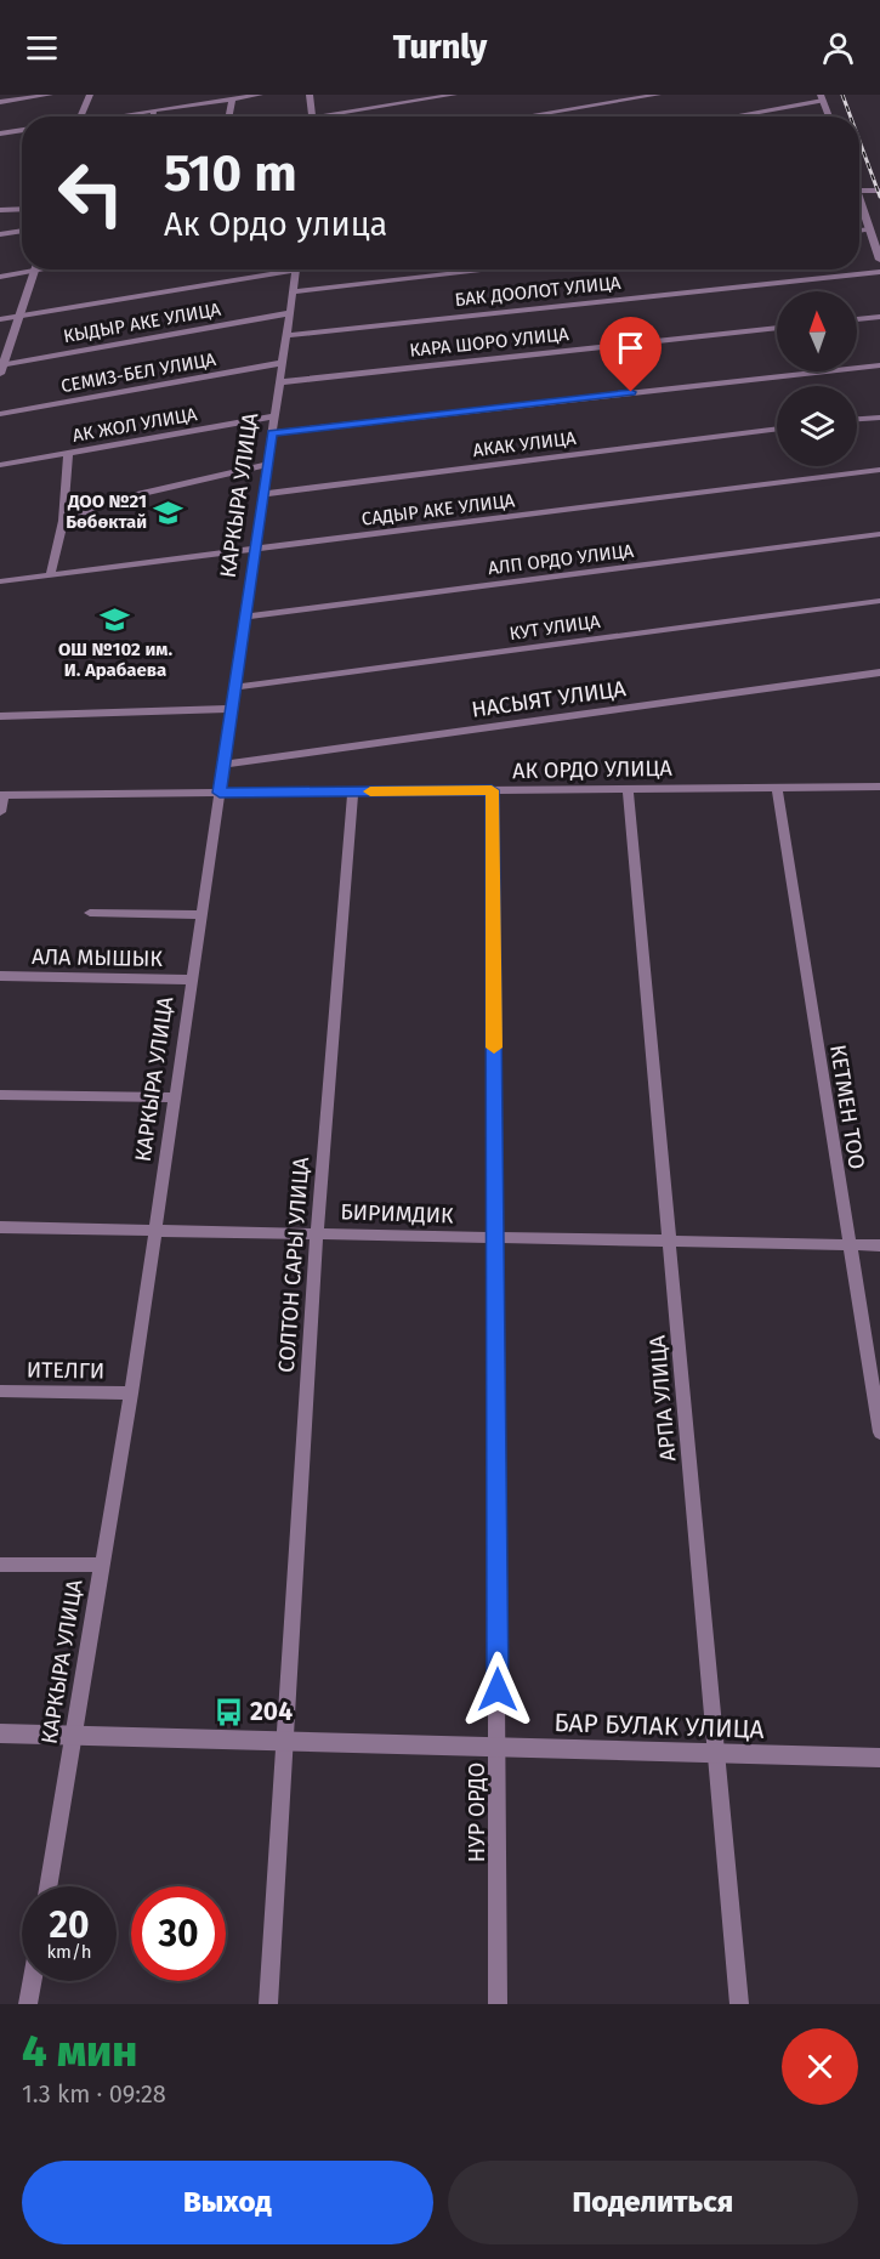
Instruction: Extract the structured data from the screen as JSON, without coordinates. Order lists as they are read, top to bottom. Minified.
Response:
{"streets":{"street":["БАК ДООЛОТ УЛИЦА","КЫДЫР АКЕ УЛИЦА","КАРА ШОРО УЛИЦА","СЕМИЗ-БЕЛ УЛИЦА","АК ЖОЛ УЛИЦА","АКАК УЛИЦА","КАРКЫРА УЛИЦА","САДЫР АКЕ УЛИЦА","АЛП ОРДО УЛИЦА","КУТ УЛИЦА","НАСЫЯТ УЛИЦА","АК ОРДО УЛИЦА","АЛА МЫШЫК","КЕТМЕН ТОО","БИРИМДИК","СОЛТОН САРЫ УЛИЦА","ИТЕЛГИ","АРПА УЛИЦА","БАР БУЛАК УЛИЦА","НУР ОРДО"]},"crossings":[["БАК ДООЛОТ УЛИЦА","КАРКЫРА УЛИЦА"],["КЫДЫР АКЕ УЛИЦА","КАРКЫРА УЛИЦА"],["КАРА ШОРО УЛИЦА","КАРКЫРА УЛИЦА"],["СЕМИЗ-БЕЛ УЛИЦА","КАРКЫРА УЛИЦА"],["АК ЖОЛ УЛИЦА","КАРКЫРА УЛИЦА"],["АКАК УЛИЦА","КАРКЫРА УЛИЦА"],["КАРКЫРА УЛИЦА","САДЫР АКЕ УЛИЦА"],["КАРКЫРА УЛИЦА","АЛП ОРДО УЛИЦА"],["КАРКЫРА УЛИЦА","КУТ УЛИЦА"],["КАРКЫРА УЛИЦА","НАСЫЯТ УЛИЦА"],["КАРКЫРА УЛИЦА","АК ОРДО УЛИЦА"],["КАРКЫРА УЛИЦА","АЛА МЫШЫК"],["КАРКЫРА УЛИЦА","БИРИМДИК"],["КАРКЫРА УЛИЦА","ИТЕЛГИ"],["КАРКЫРА УЛИЦА","БАР БУЛАК УЛИЦА"],["АК ОРДО УЛИЦА","КЕТМЕН ТОО"],["АК ОРДО УЛИЦА","СОЛТОН САРЫ УЛИЦА"],["АК ОРДО УЛИЦА","АРПА УЛИЦА"],["АК ОРДО УЛИЦА","НУР ОРДО"],["КЕТМЕН ТОО","БИРИМДИК"],["БИРИМДИК","СОЛТОН САРЫ УЛИЦА"],["БИРИМДИК","АРПА УЛИЦА"],["БИРИМДИК","НУР ОРДО"],["СОЛТОН САРЫ УЛИЦА","БАР БУЛАК УЛИЦА"],["АРПА УЛИЦА","БАР БУЛАК УЛИЦА"],["БАР БУЛАК УЛИЦА","НУР ОРДО"]],"places":{"school or university":["ДОО №21 Бөбөктай","ОШ №102 им. И. Арабаева"],"bus stop":["204"]},"north":"top","page":{"header":"Turnly","turn":["510 m","Ак Ордо улица"],"speed":"20 km/h","limit":"30","heading":["4 мин","1.3 km · 09:28"],"buttons":["Выход","Поделиться"]}}
